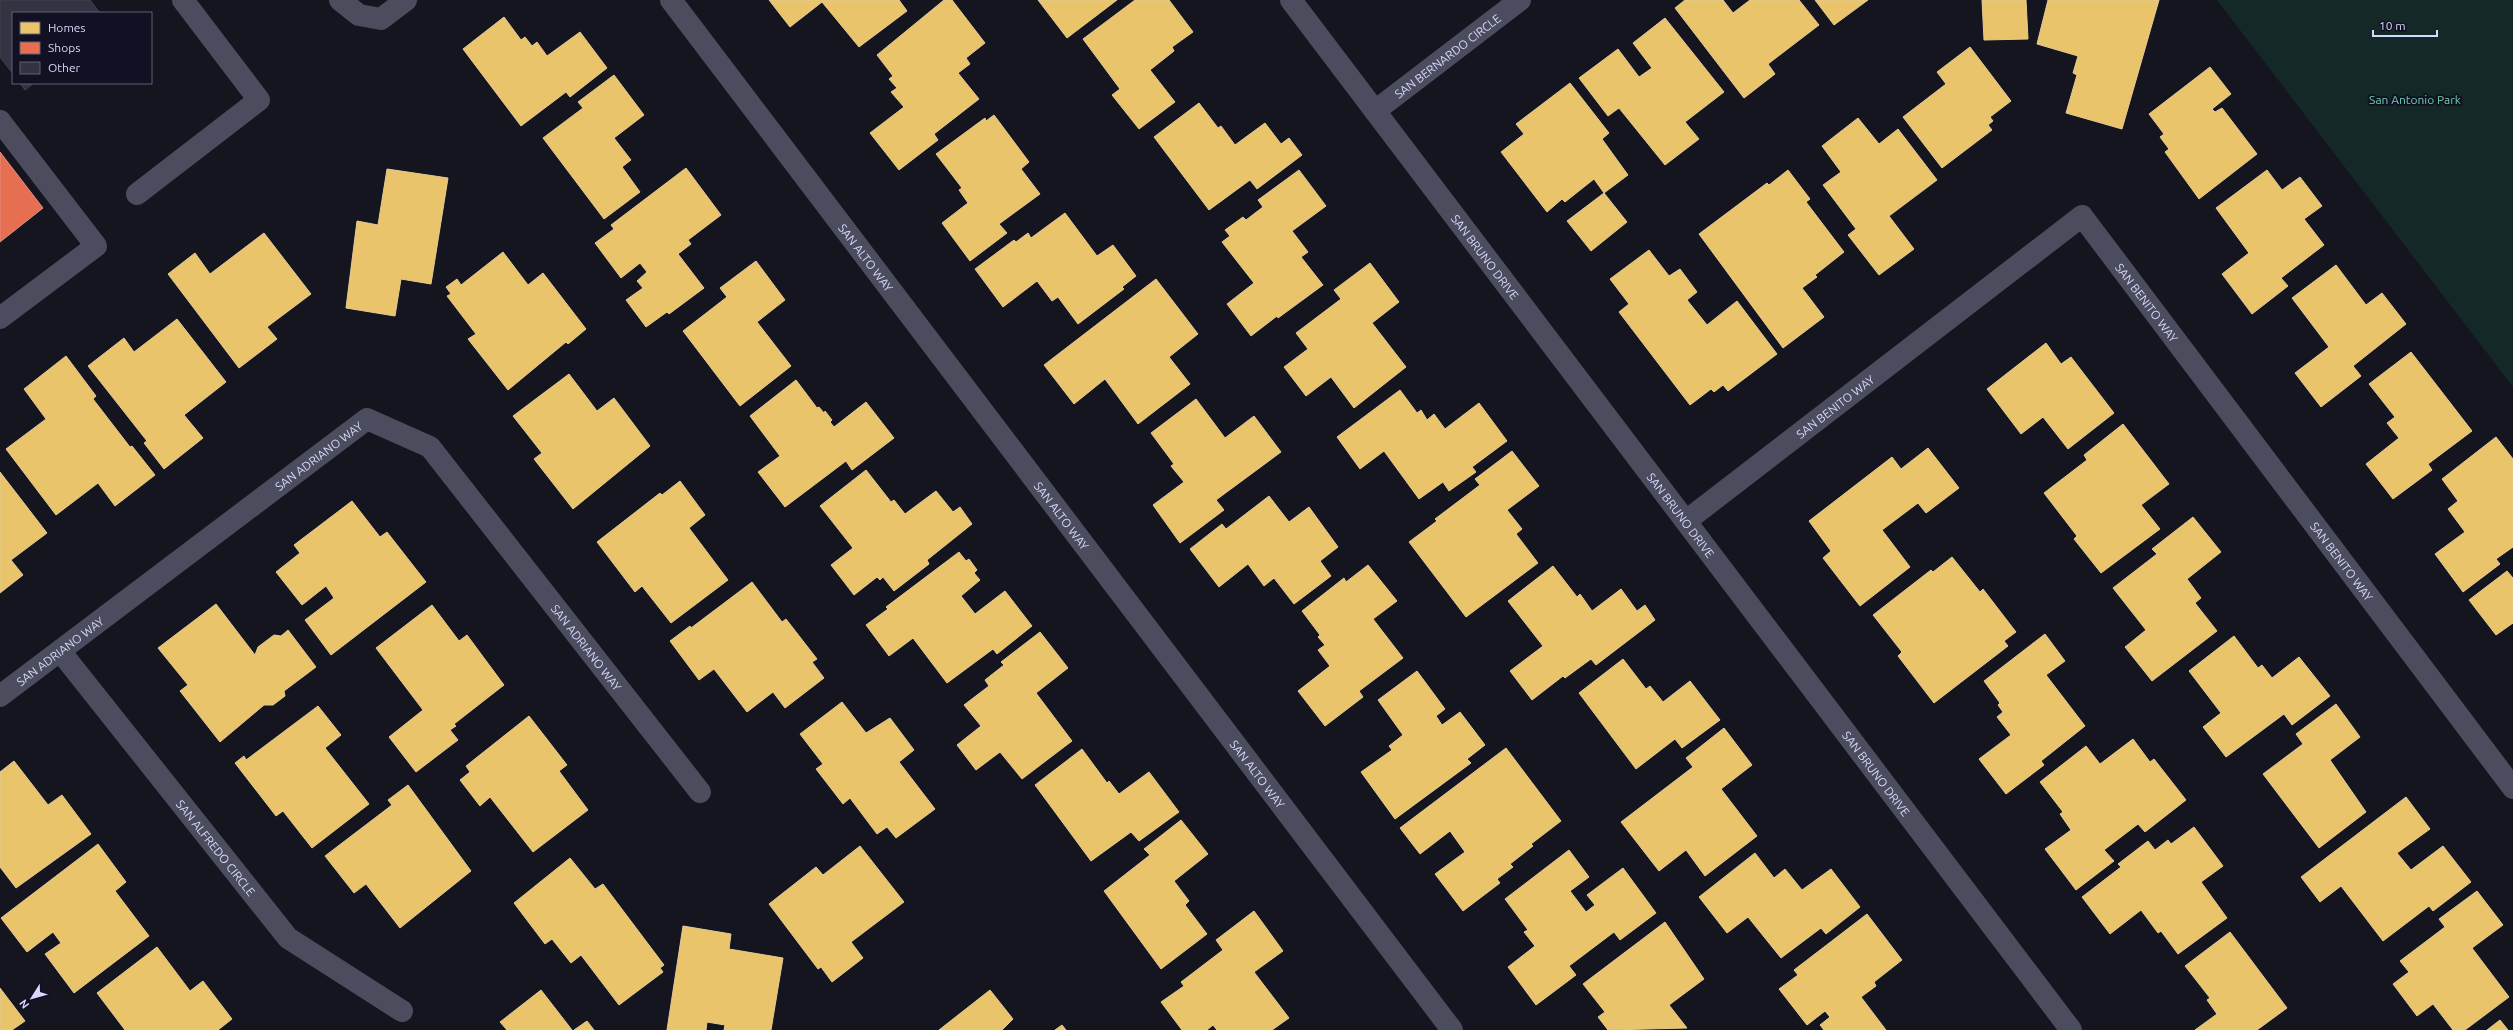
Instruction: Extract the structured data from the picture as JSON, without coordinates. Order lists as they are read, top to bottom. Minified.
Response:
{"streets":{"street":["SAN BERNARDO CIRCLE","SAN ALTO WAY","SAN BRUNO DRIVE","SAN BENITO WAY","SAN ADRIANO WAY","SAN ALFREDO CIRCLE"]},"crossings":[["SAN BERNARDO CIRCLE","SAN BRUNO DRIVE"],["SAN BRUNO DRIVE","SAN BENITO WAY"],["SAN ADRIANO WAY","SAN ALFREDO CIRCLE"]],"parks":["San Antonio Park"],"legend":["Homes","Shops","Other"],"scale_bar":"10 m","north":"bottom left"}
